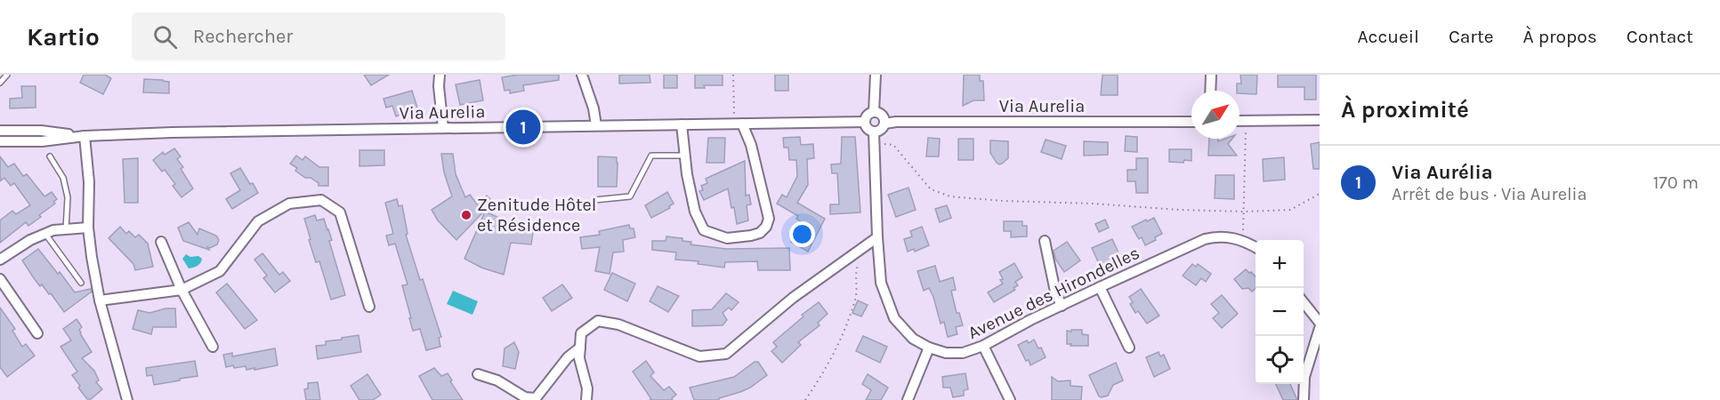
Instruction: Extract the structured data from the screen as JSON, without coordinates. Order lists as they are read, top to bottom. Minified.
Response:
{"streets":{"street":["Via Aurelia","Avenue des Hirondelles"]},"crossings":[["Via Aurelia","Avenue des Hirondelles"]],"places":["Zenitude Hôtel et Résidence"],"north":"top right","page":{"header":"Kartio","search":"Rechercher","nav":["Accueil","Carte","À propos","Contact"],"heading":"À proximité","pins":"1","list":[{"mark":"1","name":"Via Aurélia","note":"Arrêt de bus · Via Aurelia","value":"170 m"}],"map_buttons":["+","−"]}}
